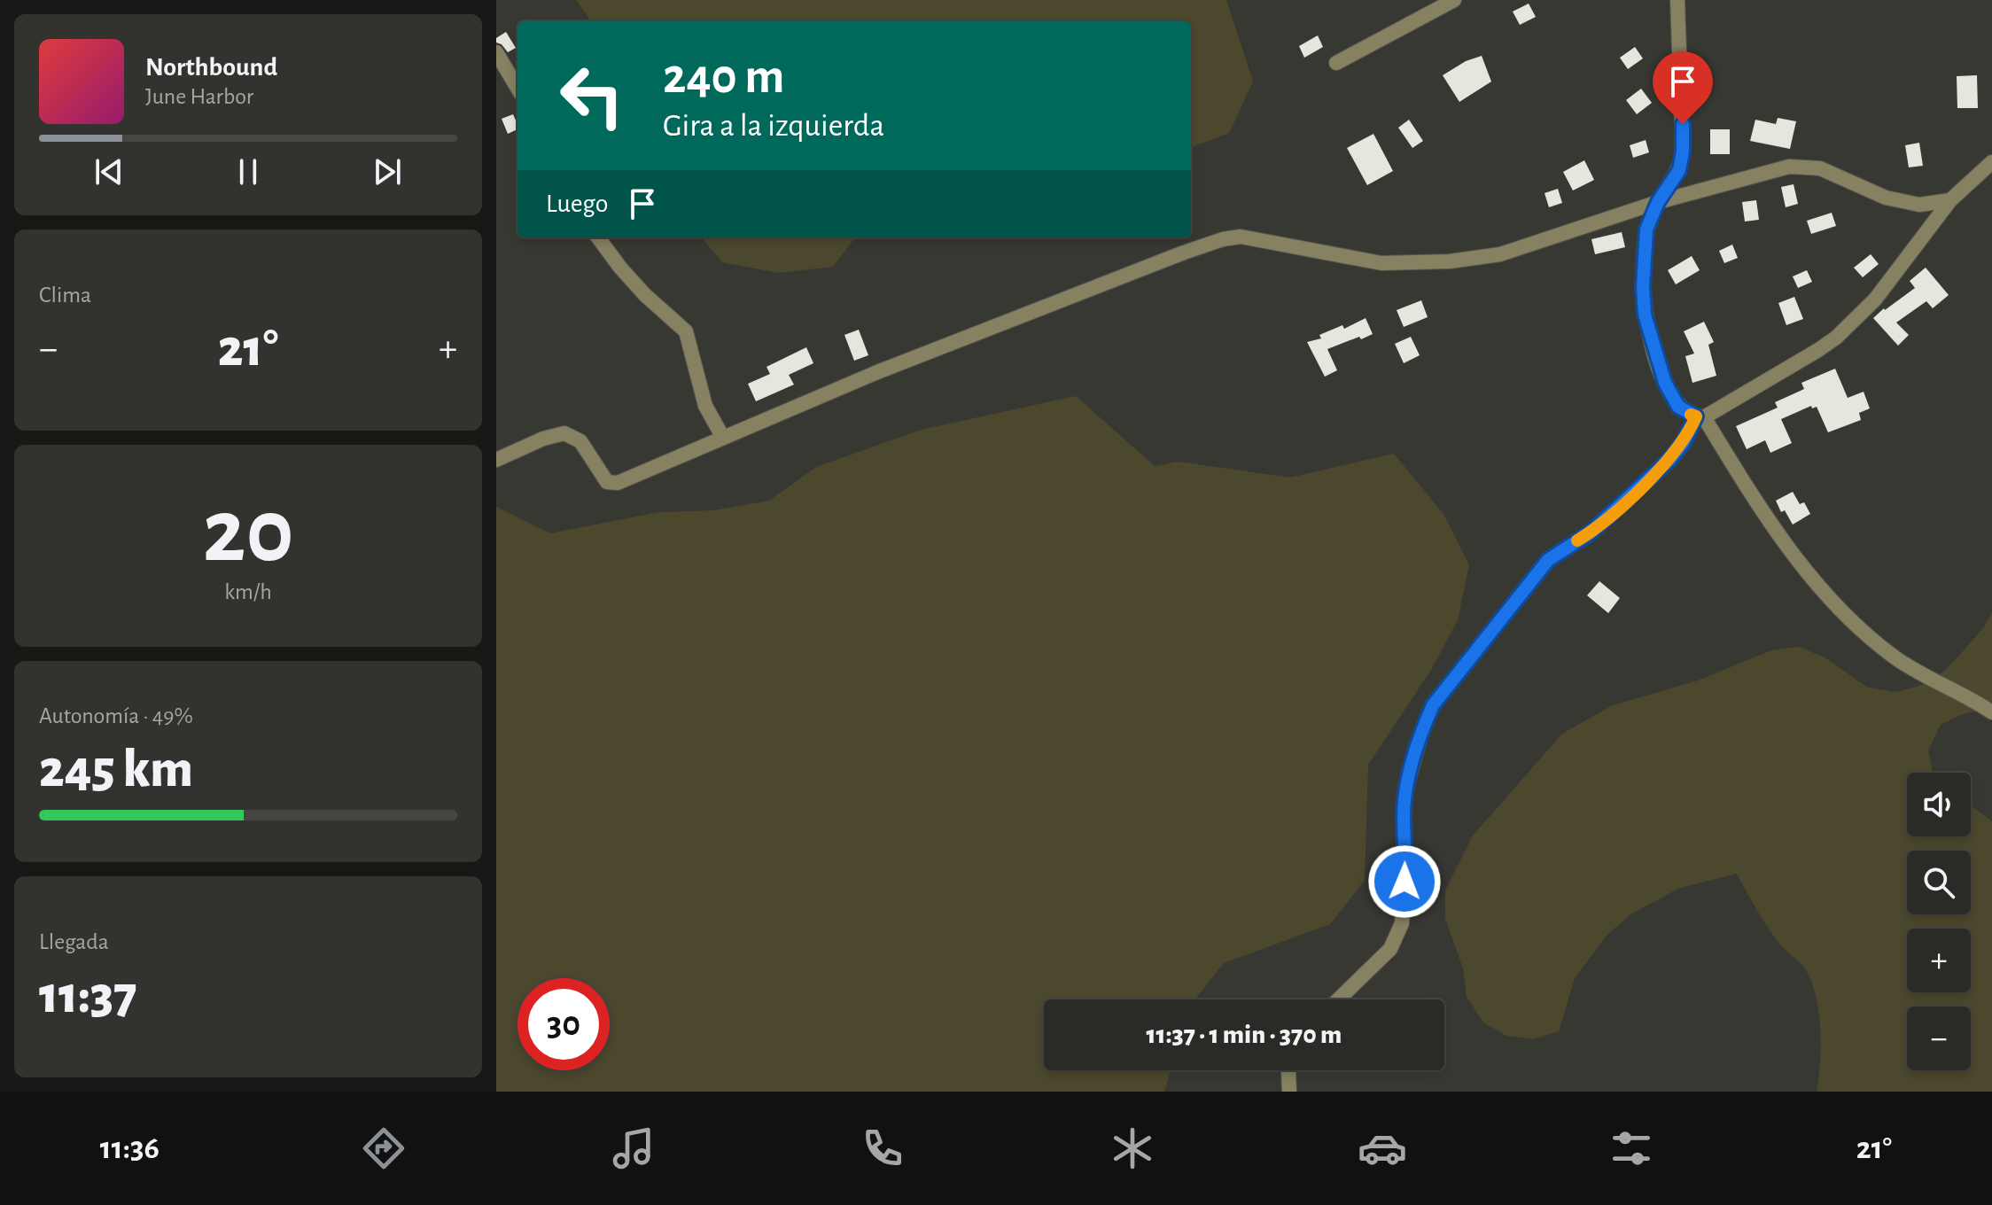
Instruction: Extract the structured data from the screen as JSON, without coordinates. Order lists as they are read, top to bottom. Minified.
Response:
{"page":{"turn":["240 m","Gira a la izquierda"],"song":["Northbound","June Harbor"],"then":"Luego","tile":["Clima",["20","km/h"],["Autonomía · 49%","245 km"],["Llegada","11:37"]],"heat":["−","21°","+"],"map_buttons":["+","−"],"limit":"30","trip":"11:37 · 1 min · 370 m","tabs":["11:36","21°"]}}
